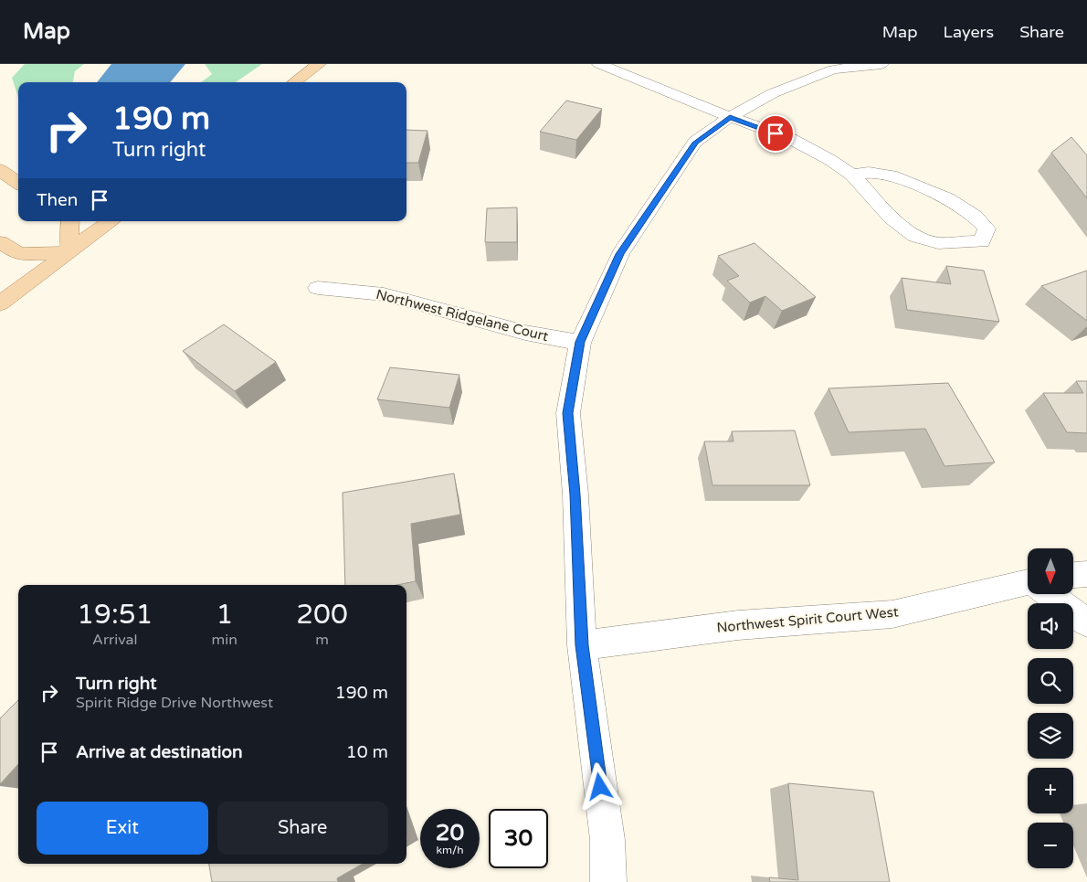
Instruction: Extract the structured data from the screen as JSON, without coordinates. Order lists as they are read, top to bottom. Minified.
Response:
{"streets":{"street":["Northwest Ridgelane Court","Northwest Spirit Court West"]},"north":"bottom","page":{"header":"Map","nav":["Map","Layers","Share"],"turn":["190 m","Turn right"],"then":"Then","map_buttons":["+","−"],"eta":["19:51","Arrival","1","min","200","m"],"list":[{"name":"Turn right","note":"Spirit Ridge Drive Northwest","value":"190 m"},{"name":"Arrive at destination","value":"10 m"}],"buttons":["Exit","Share"],"speed":"20 km/h","limit":"30"}}
